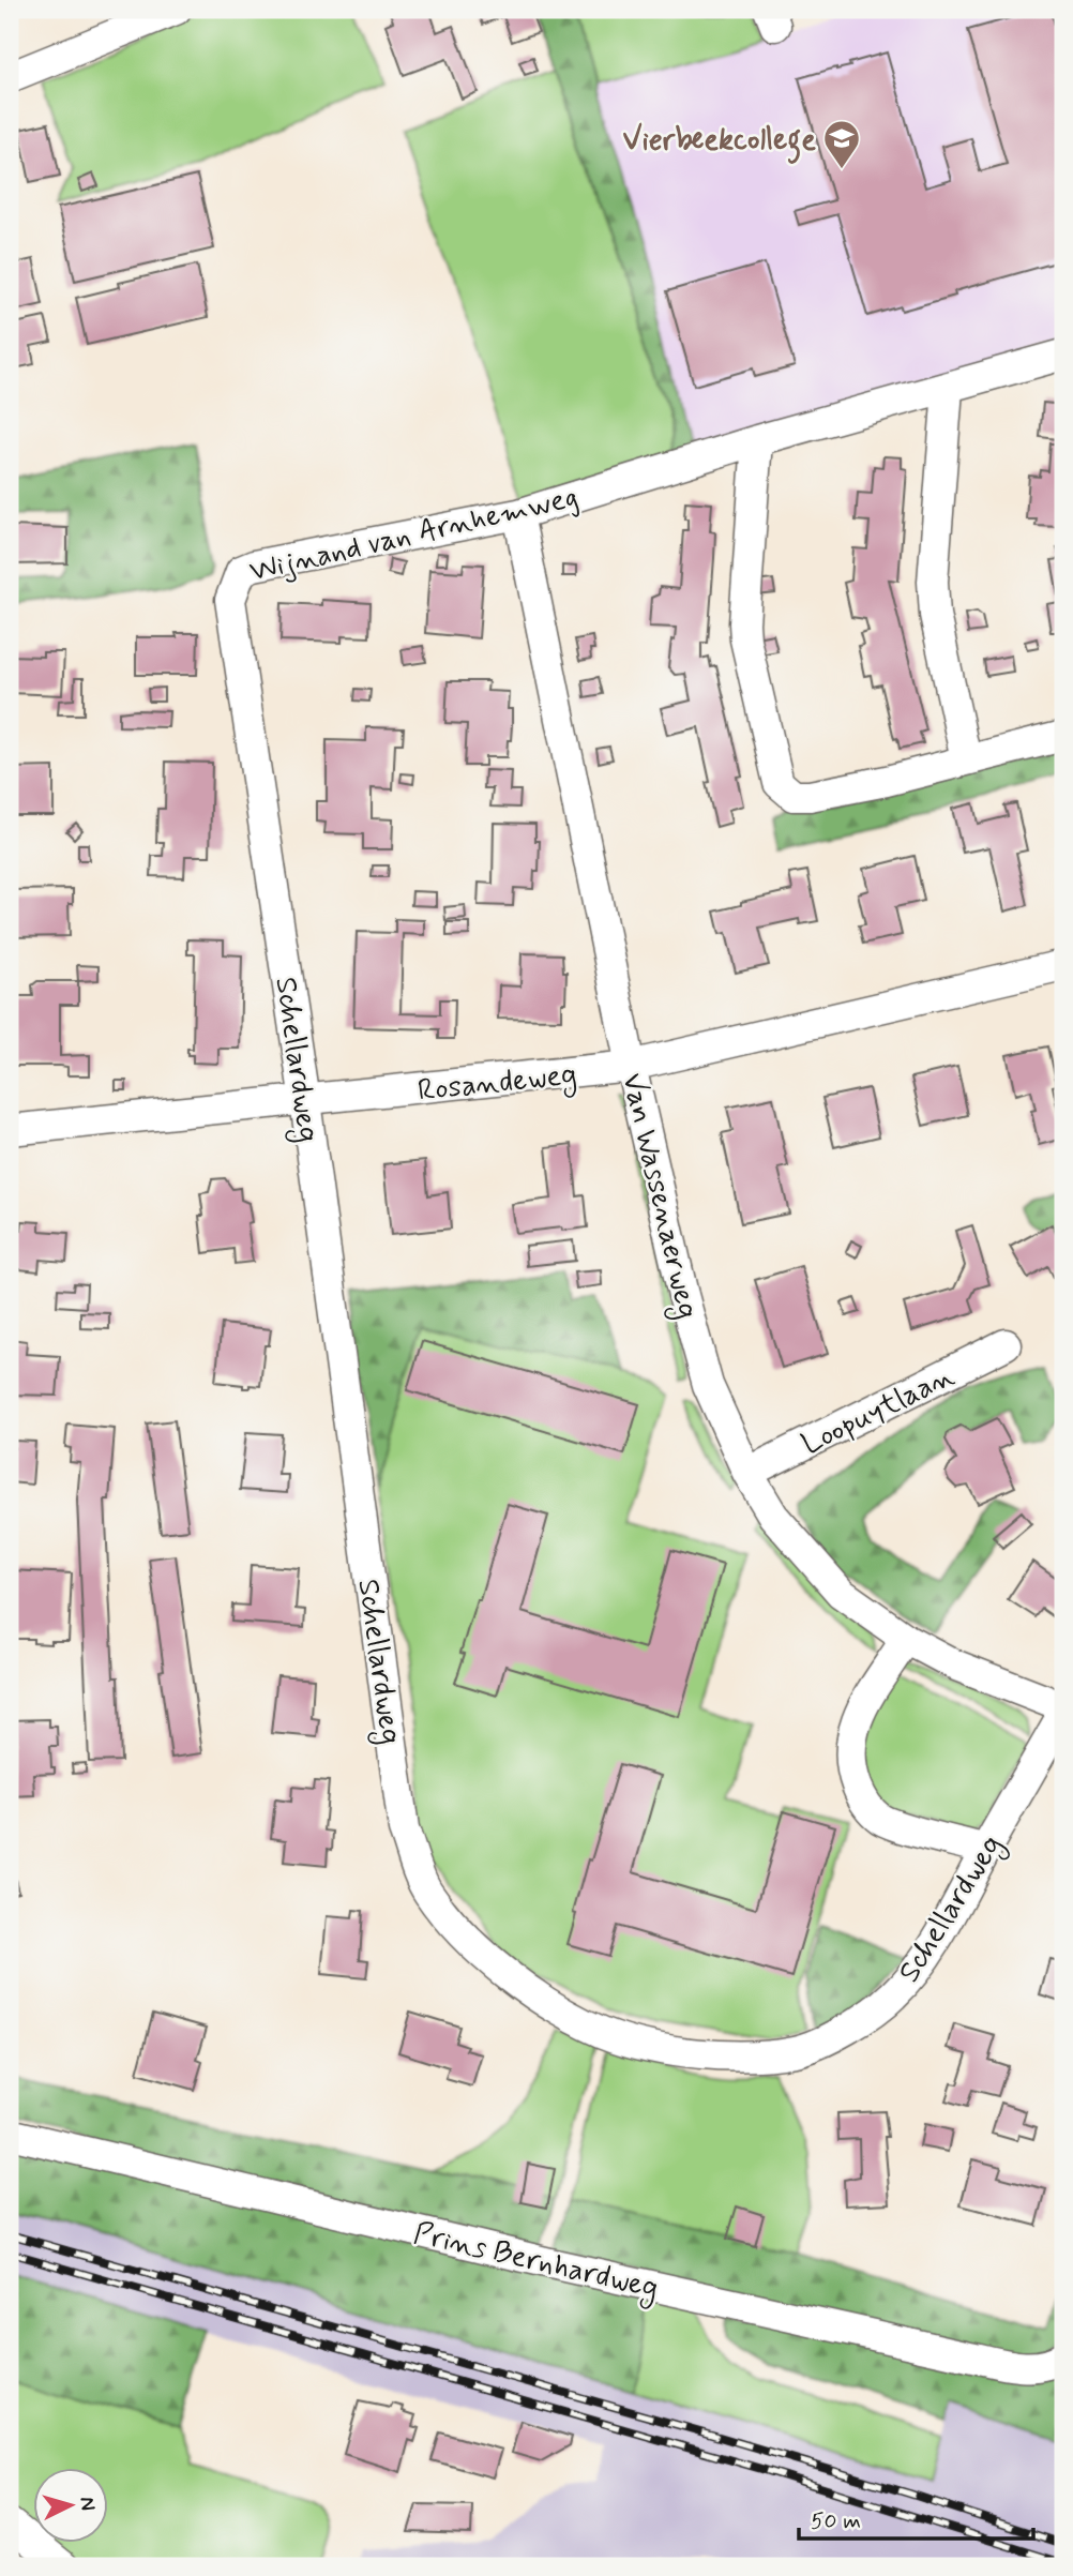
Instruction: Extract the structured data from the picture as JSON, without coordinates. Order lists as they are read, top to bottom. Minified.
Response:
{"streets":{"street":["Wijnand van Arnhemweg","Schellardweg","Rosandeweg","Van Wassenaerweg","Loopuytlaan","Prins Bernhardweg"]},"crossings":[["Wijnand van Arnhemweg","Schellardweg"],["Wijnand van Arnhemweg","Van Wassenaerweg"],["Schellardweg","Rosandeweg"],["Rosandeweg","Van Wassenaerweg"],["Van Wassenaerweg","Loopuytlaan"]],"places":{"school or university":["Vierbeekcollege"]},"scale_bar":"50 m","north":"right"}
